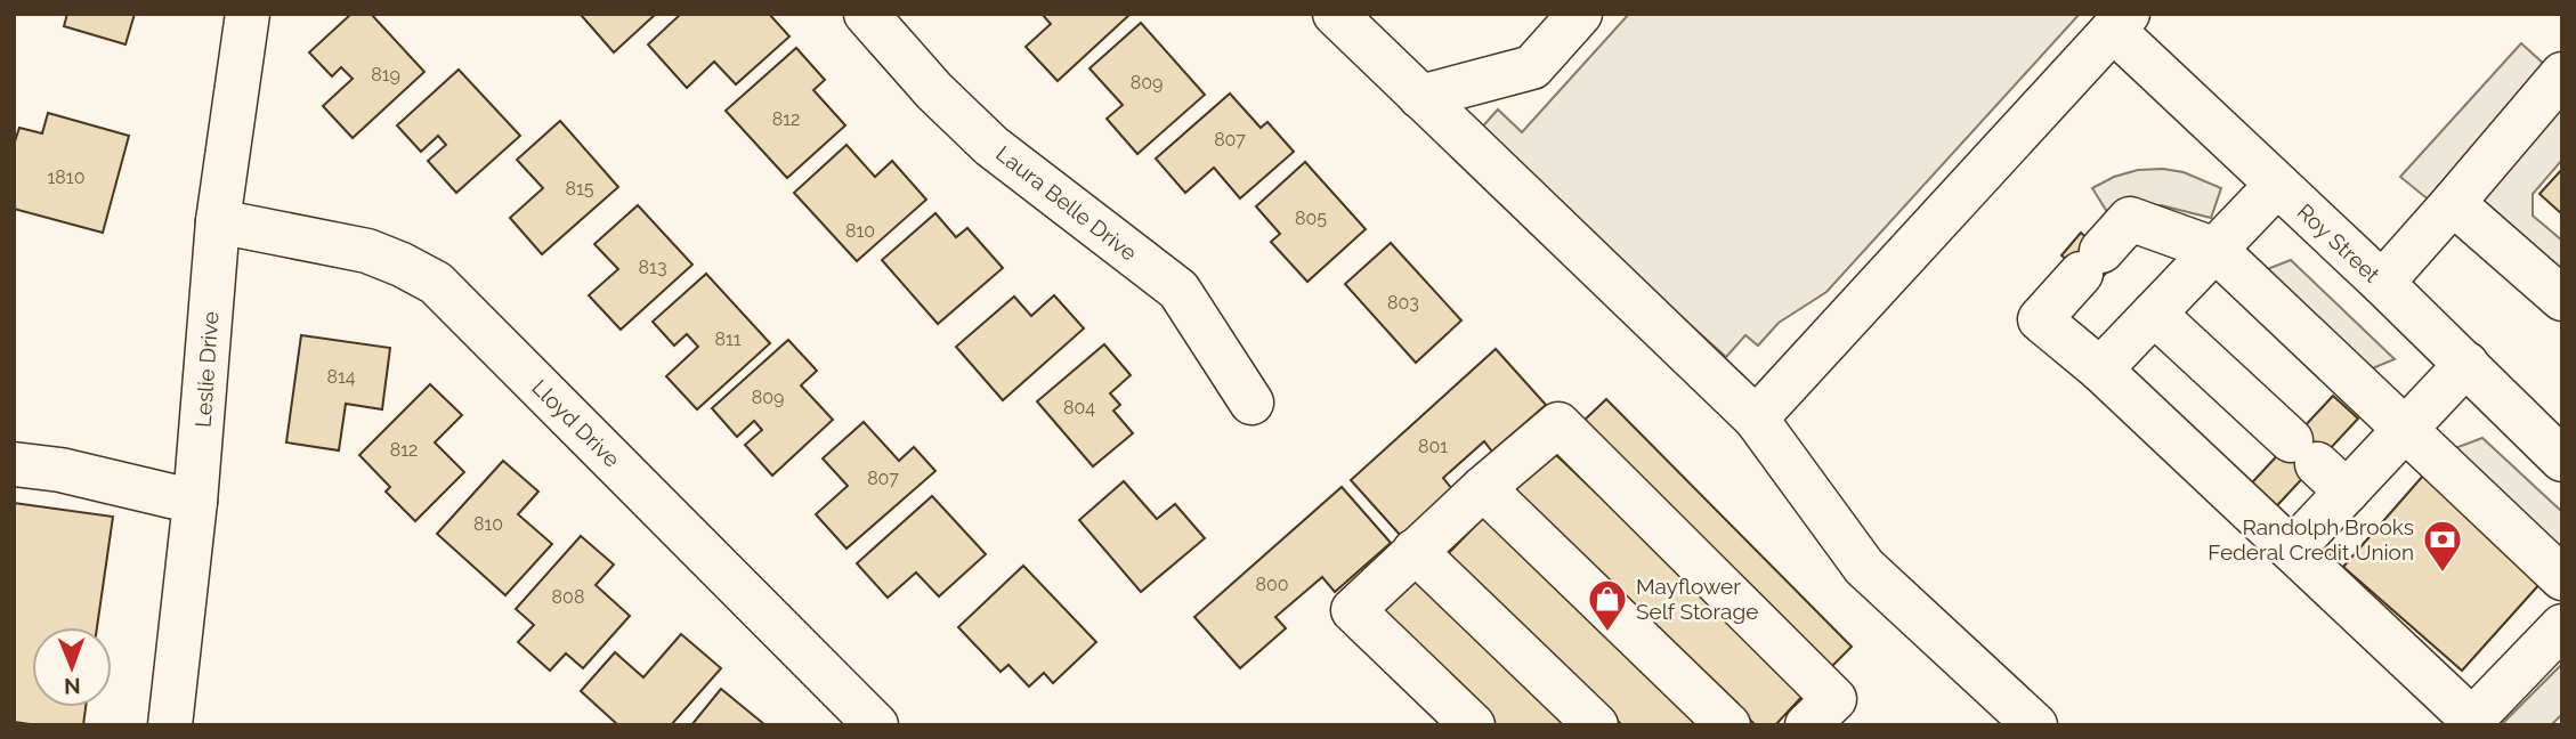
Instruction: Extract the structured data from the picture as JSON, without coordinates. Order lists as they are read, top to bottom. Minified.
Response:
{"streets":{"street":["Laura Belle Drive","Roy Street","Leslie Drive","Lloyd Drive"]},"crossings":[["Leslie Drive","Lloyd Drive"]],"places":{"bank":["Randolph Brooks Federal Credit Union"],"shop":["Mayflower Self Storage"]},"house_numbers":["819","809","812","807","1810","815","805","810","813","803","811","814","809","804","801","812","807","810","800","808"],"north":"bottom"}
